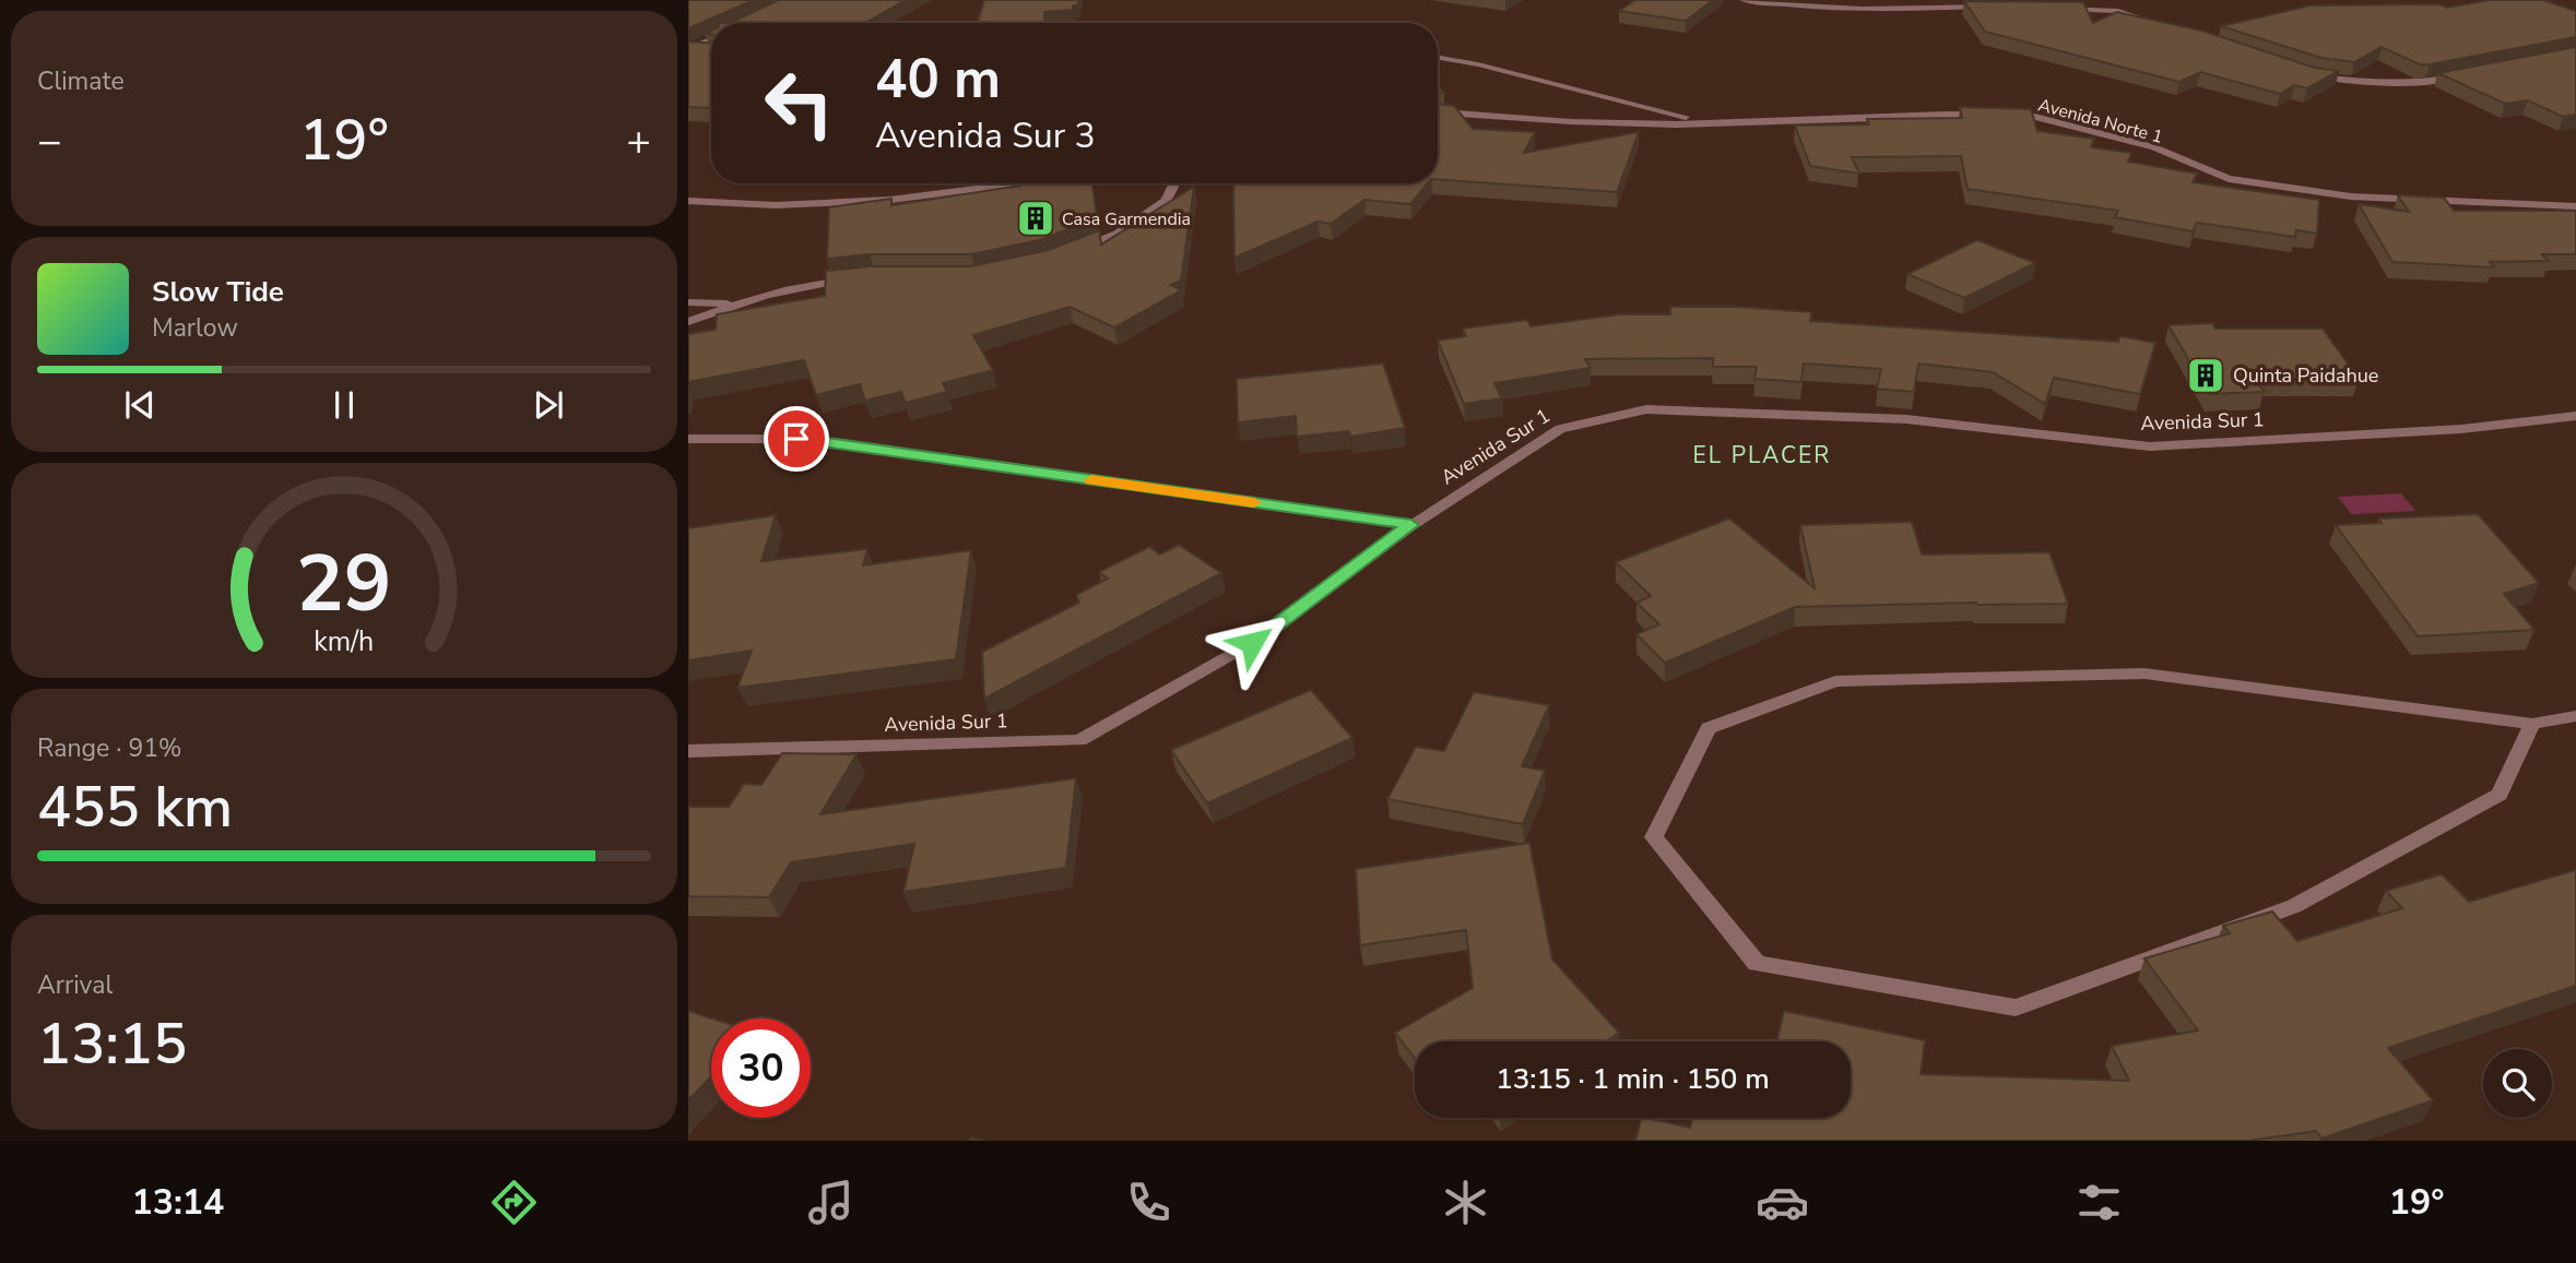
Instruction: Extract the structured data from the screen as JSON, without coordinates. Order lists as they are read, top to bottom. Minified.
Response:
{"streets":{"street":["Avenida Norte 1","Avenida Sur 1"]},"districts":["EL PLACER"],"places":{"building":["Casa Garmendia","Quinta Paidahue"]},"page":{"tile":["Climate",["Range · 91%","455 km"],["Arrival","13:15"]],"turn":["40 m","Avenida Sur 3"],"heat":["−","19°","+"],"song":["Slow Tide","Marlow"],"limit":"30","trip":"13:15 · 1 min · 150 m","tabs":["13:14","19°"],"gauge":["29","km/h"]}}
